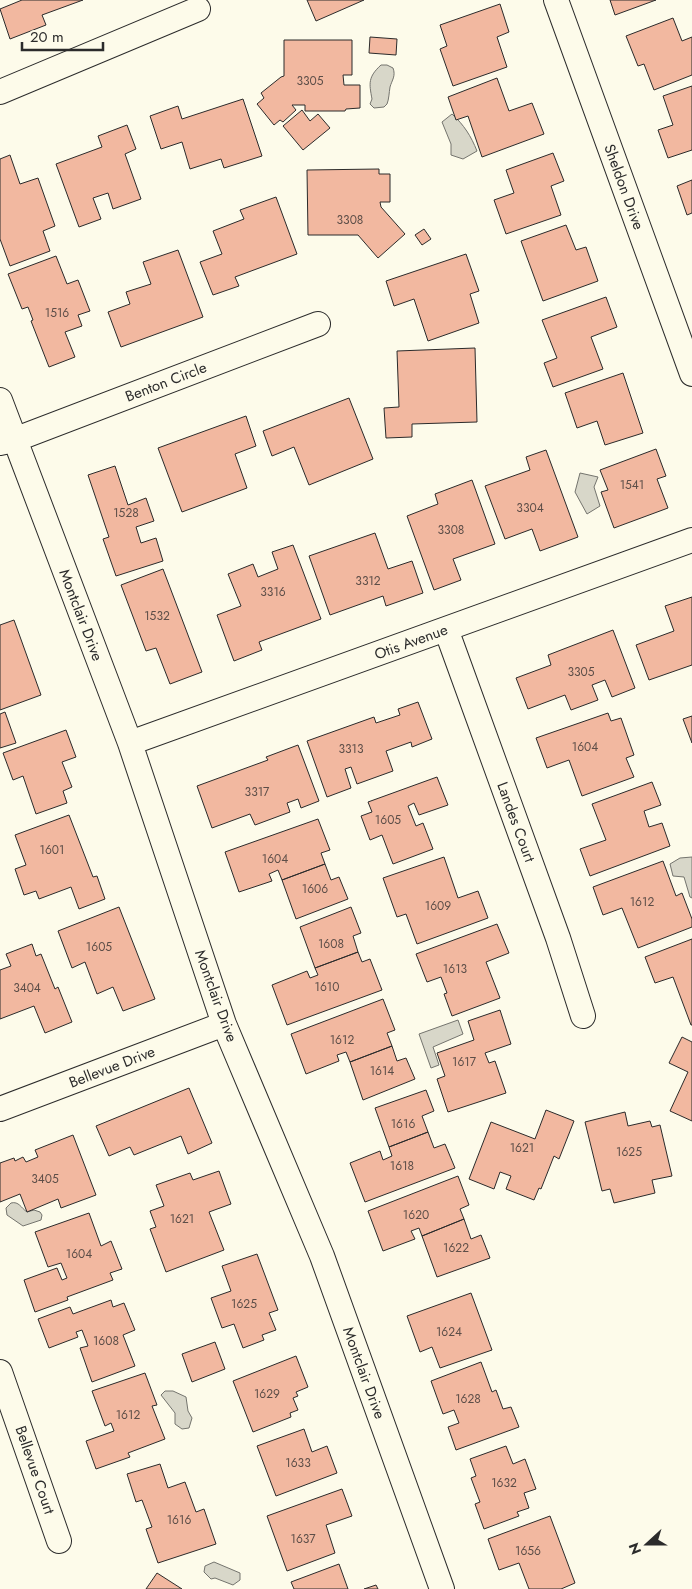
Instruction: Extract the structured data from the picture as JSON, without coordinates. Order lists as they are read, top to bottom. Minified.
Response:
{"streets":{"street":["Sheldon Drive","Benton Circle","Montclair Drive","Otis Avenue","Landes Court","Bellevue Drive","Bellevue Court"]},"crossings":[["Benton Circle","Montclair Drive"],["Montclair Drive","Otis Avenue"],["Montclair Drive","Bellevue Drive"],["Otis Avenue","Landes Court"]],"house_numbers":["3305","3308","1516","1541","3304","1528","3308","3312","3316","1532","3305","1604","3313","3317","1605","1601","1604","1606","1612","1609","1608","1605","1613","1610","3404","1612","1617","1614","1616","1621","1625","1618","3405","1620","1621","1622","1604","1625","1624","1608","1629","1628","1612","1633","1632","1616","1637","1656"],"scale_bar":"20 m","north":"left"}
